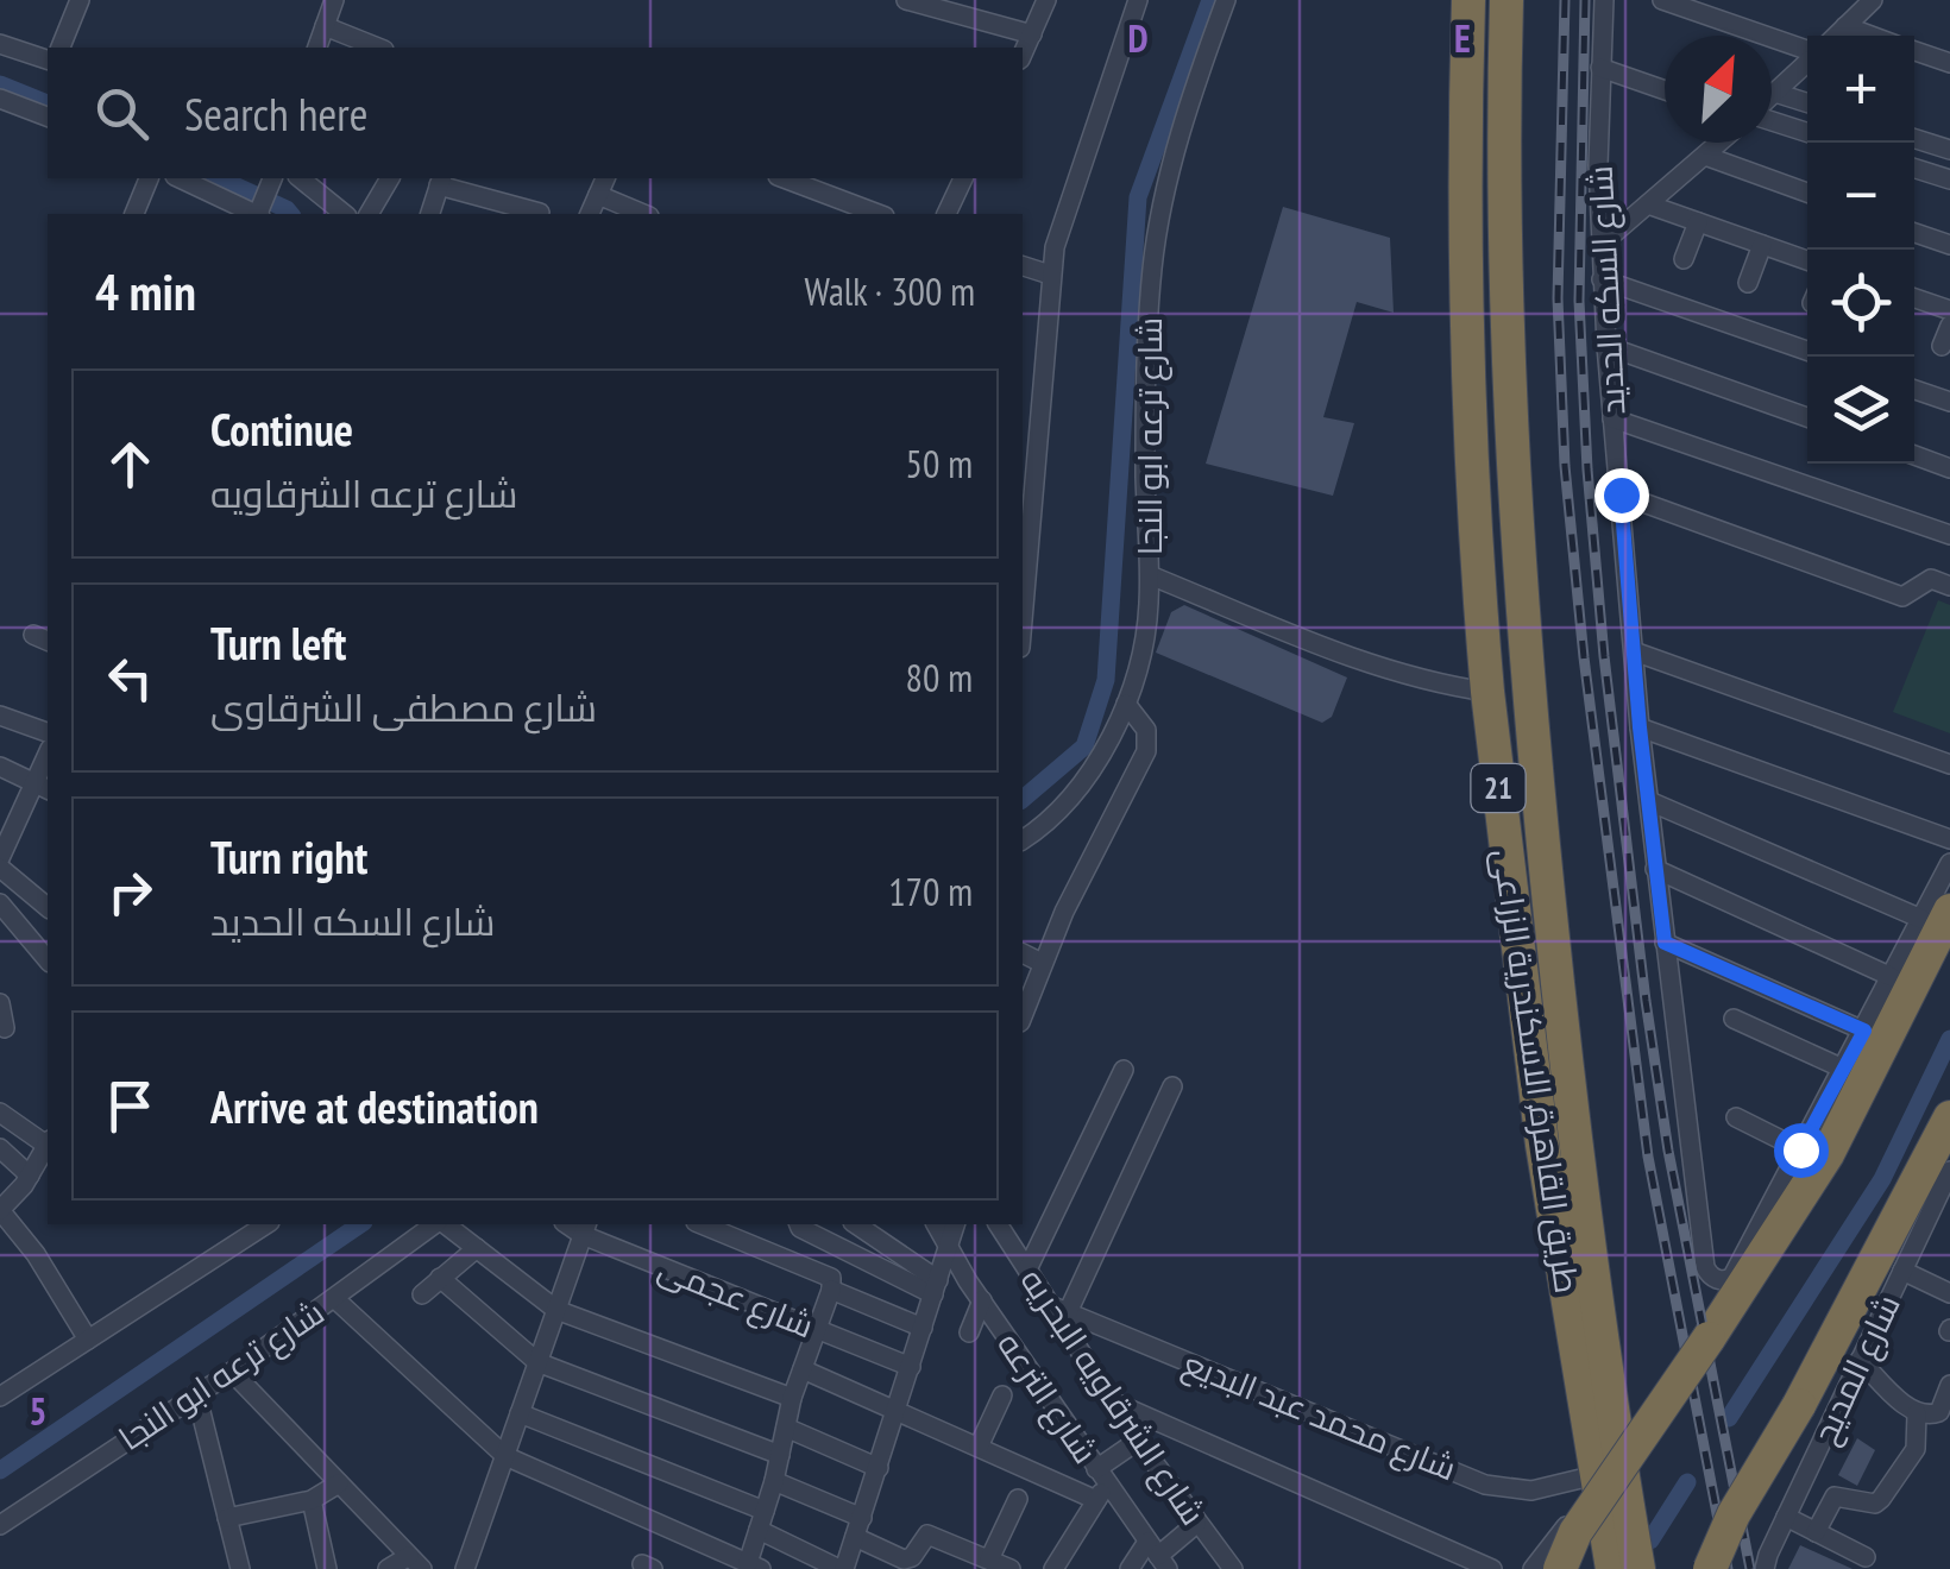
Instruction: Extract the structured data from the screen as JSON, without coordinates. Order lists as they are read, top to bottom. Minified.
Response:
{"streets":{"highway":["21","طريق القاهرة, الاسكندرية الزراعى"],"street":["شارع السكه الحديد","شارع ترعه ابو النجا","شارع عجمى","شارع المديح","شارع الشرقاويه البحريه","شارع الترعه","شارع محمد عبد البديع"]},"crossings":[["طريق القاهرة, الاسكندرية الزراعى","شارع محمد عبد البديع"],["شارع الشرقاويه البحريه","شارع محمد عبد البديع"]],"north":"top right","page":{"map_buttons":["+","−"],"search":"Search here","heading":["4 min","Walk · 300 m"],"list":[["Continue","شارع ترعه الشرقاويه","50 m"],["Turn left","شارع مصطفى الشرقاوى","80 m"],["Turn right","شارع السكه الحديد","170 m"],"Arrive at destination"]},"grid":{"columns":["D","E"],"rows":["5"]}}
